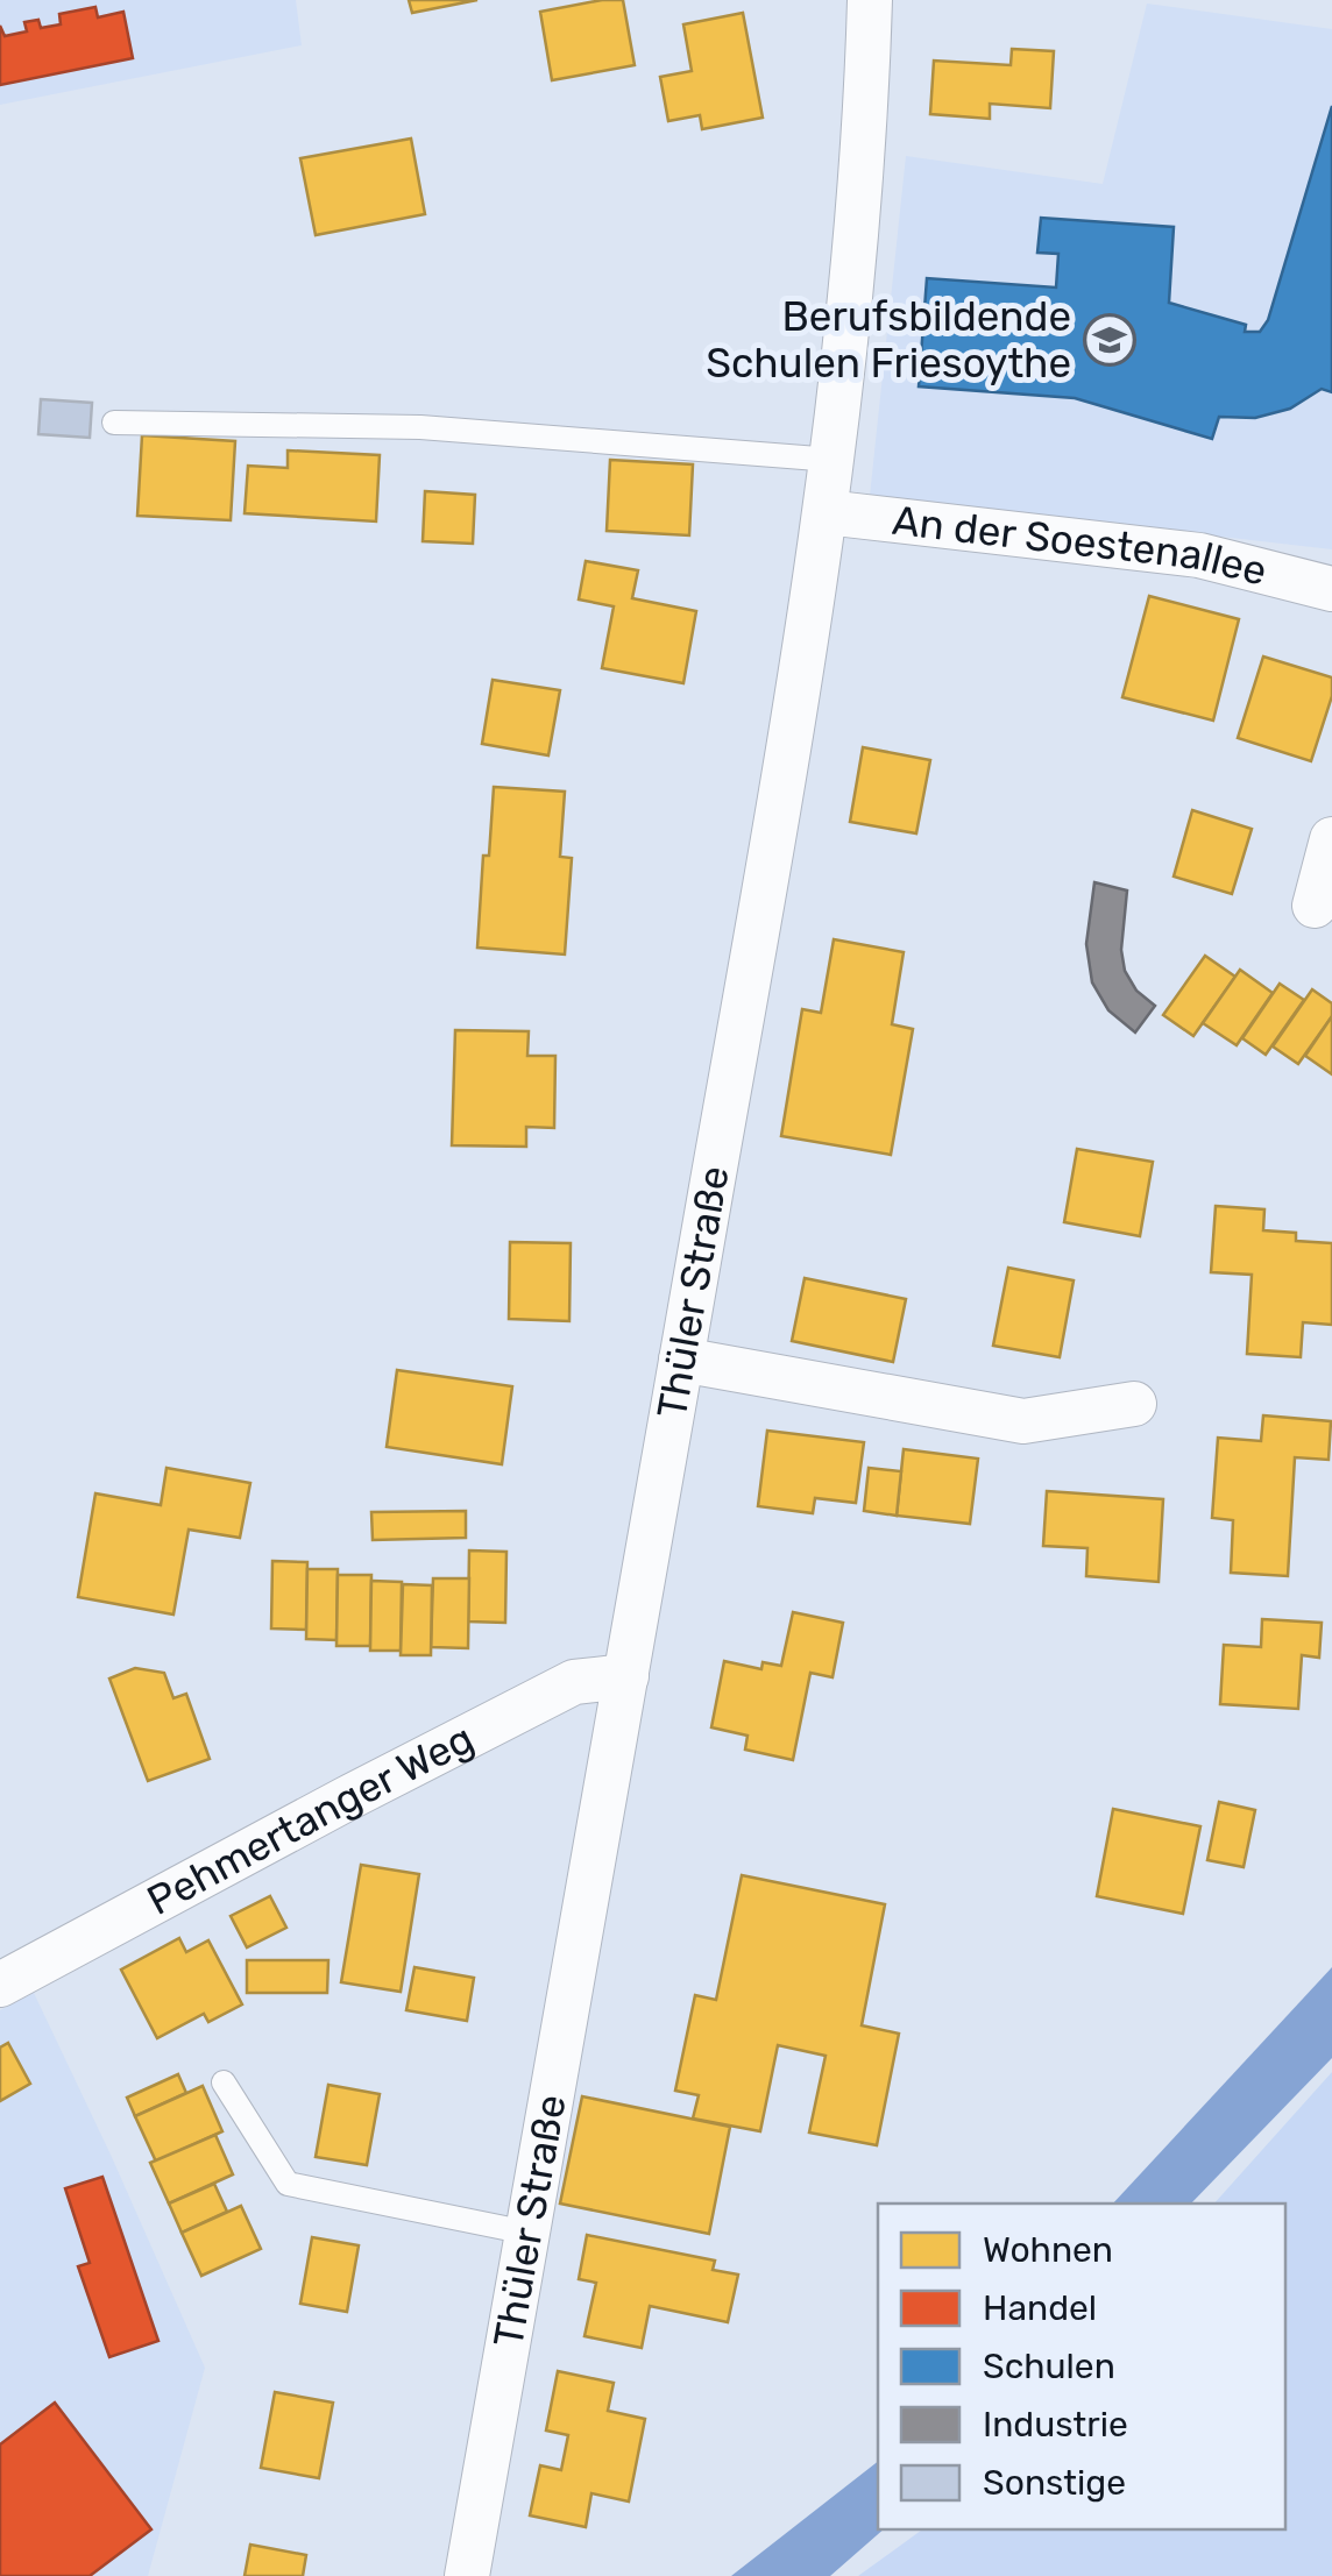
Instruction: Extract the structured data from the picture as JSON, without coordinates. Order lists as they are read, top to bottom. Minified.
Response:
{"streets":{"street":["An der Soestenallee","Thüler Straße","Pehmertanger Weg"]},"crossings":[["An der Soestenallee","Thüler Straße"],["Thüler Straße","Pehmertanger Weg"]],"places":{"school or university":["Berufsbildende Schulen Friesoythe"]},"legend":["Wohnen","Handel","Schulen","Industrie","Sonstige"]}
